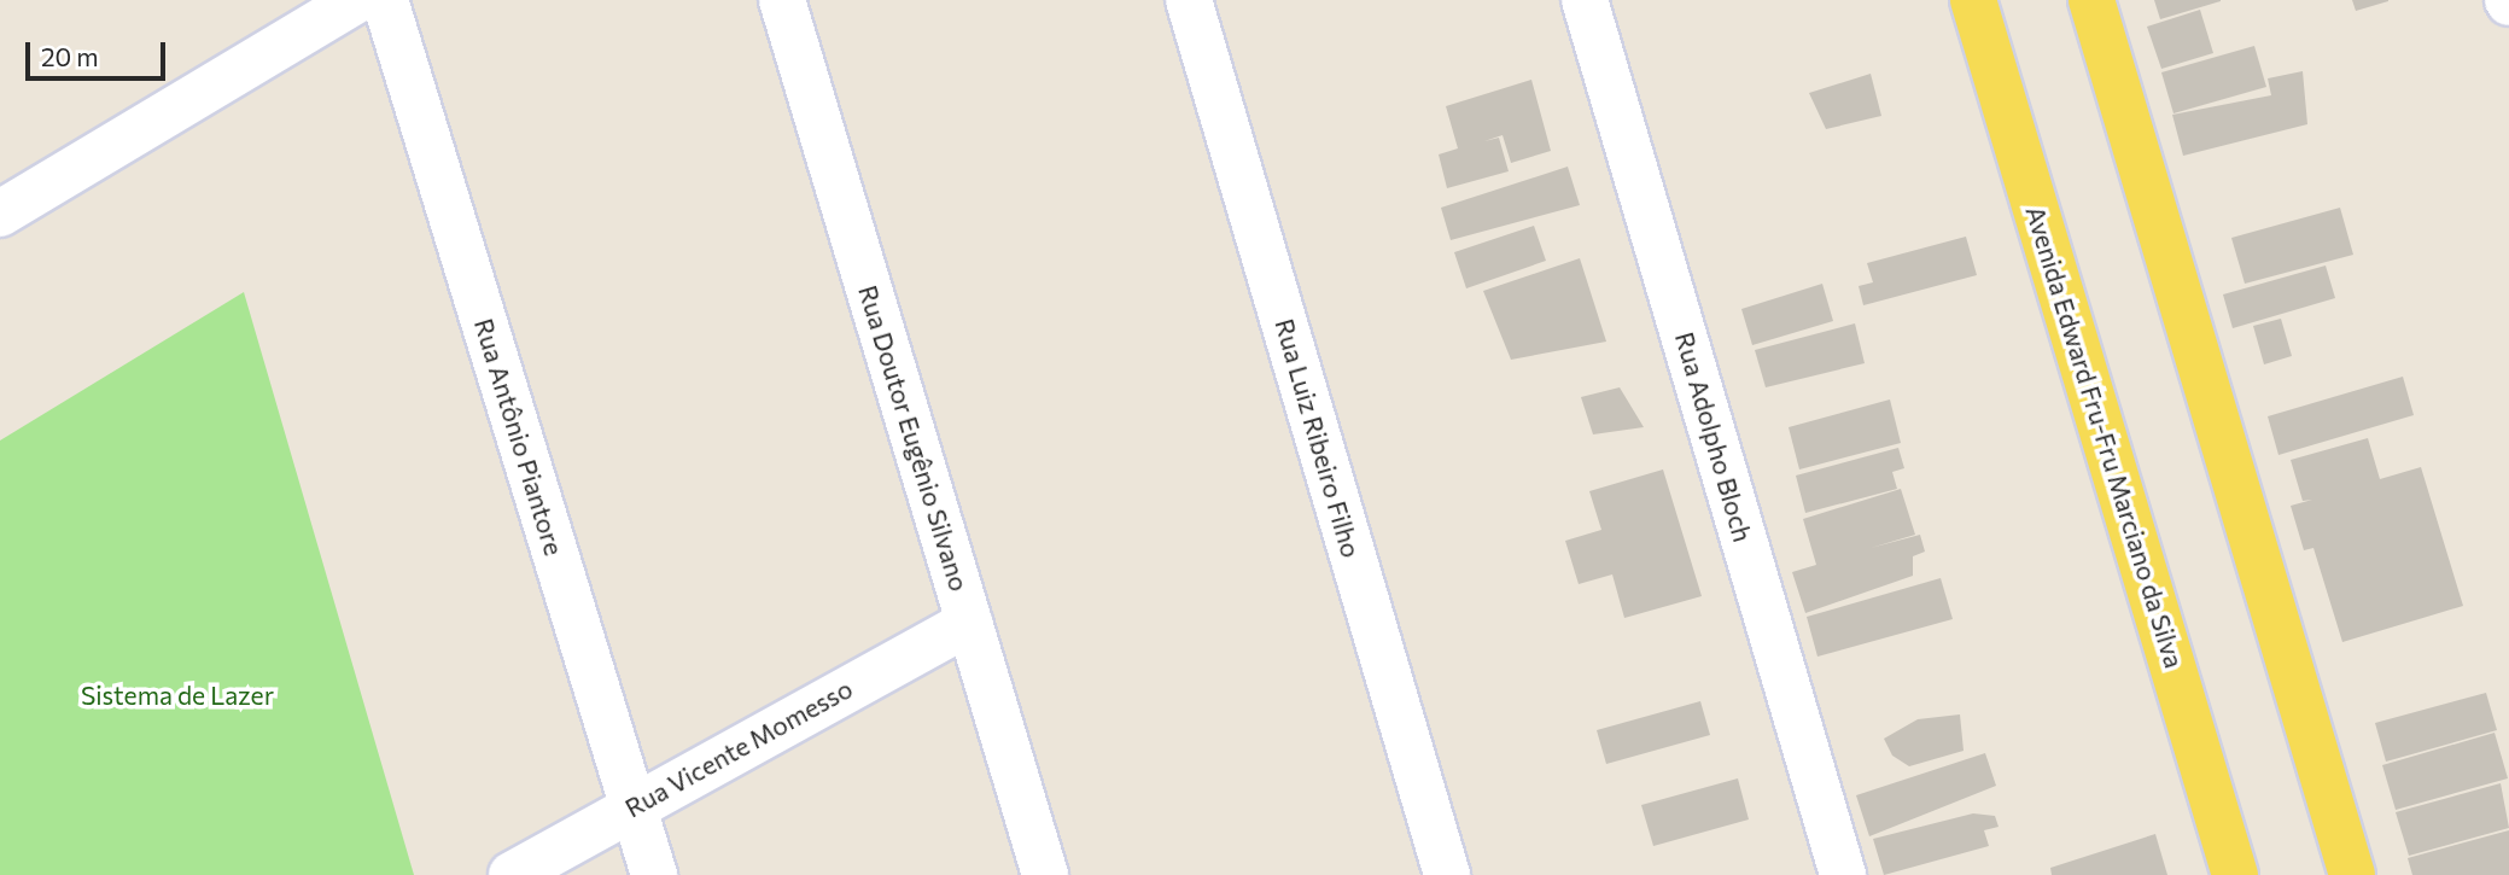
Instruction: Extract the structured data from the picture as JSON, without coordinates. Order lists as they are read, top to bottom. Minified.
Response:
{"streets":{"main road":["Avenida Edward Fru-Fru Marciano da Silva"],"street":["Rua Antônio Piantore","Rua Adolpho Bloch","Rua Doutor Eugênio Silvano","Rua Luiz Ribeiro Filho","Rua Vicente Momesso"]},"crossings":[["Rua Antônio Piantore","Rua Vicente Momesso"],["Rua Doutor Eugênio Silvano","Rua Vicente Momesso"]],"parks":["Sistema de Lazer"],"scale_bar":"20 m"}
